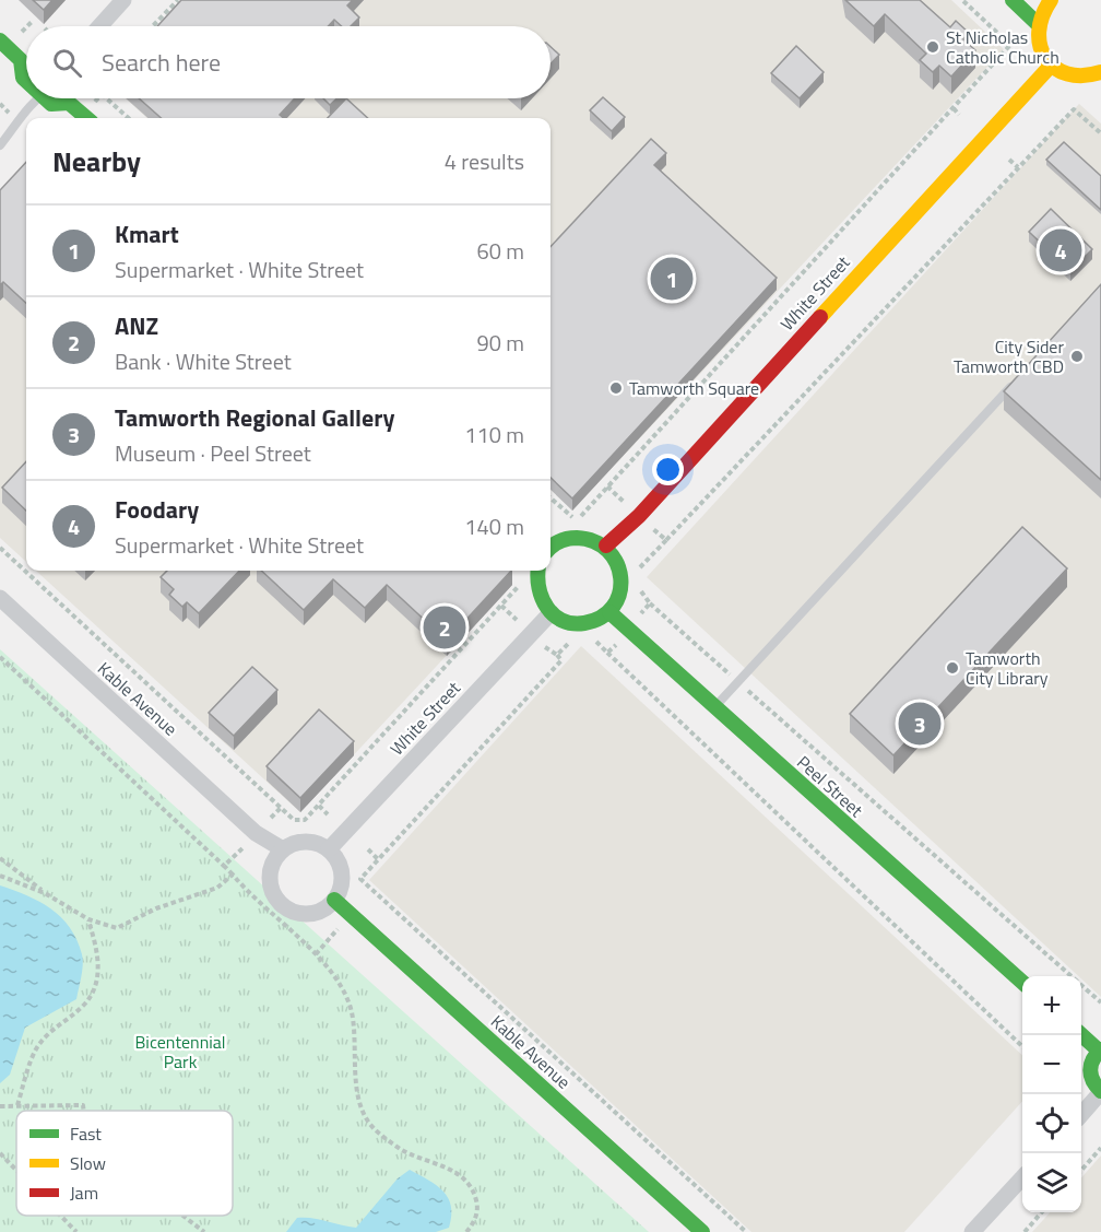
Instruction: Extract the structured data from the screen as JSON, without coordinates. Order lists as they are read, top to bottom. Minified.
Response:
{"streets":{"main road":["White Street","Kable Avenue","Peel Street"]},"crossings":[["White Street","Kable Avenue"]],"parks":["Bicentennial Park"],"places":["St Nicholas Catholic Church","City Sider Tamworth CBD","Tamworth Square","Tamworth City Library"],"legend":["Fast","Slow","Jam"],"page":{"search":"Search here","heading":["Nearby","4 results"],"list":[{"mark":"1","name":"Kmart","note":"Supermarket · White Street","value":"60 m"},{"mark":"2","name":"ANZ","note":"Bank · White Street","value":"90 m"},{"mark":"3","name":"Tamworth Regional Gallery","note":"Museum · Peel Street","value":"110 m"},{"mark":"4","name":"Foodary","note":"Supermarket · White Street","value":"140 m"}],"pins":["4","1","2","3"],"map_buttons":["+","−"]}}
